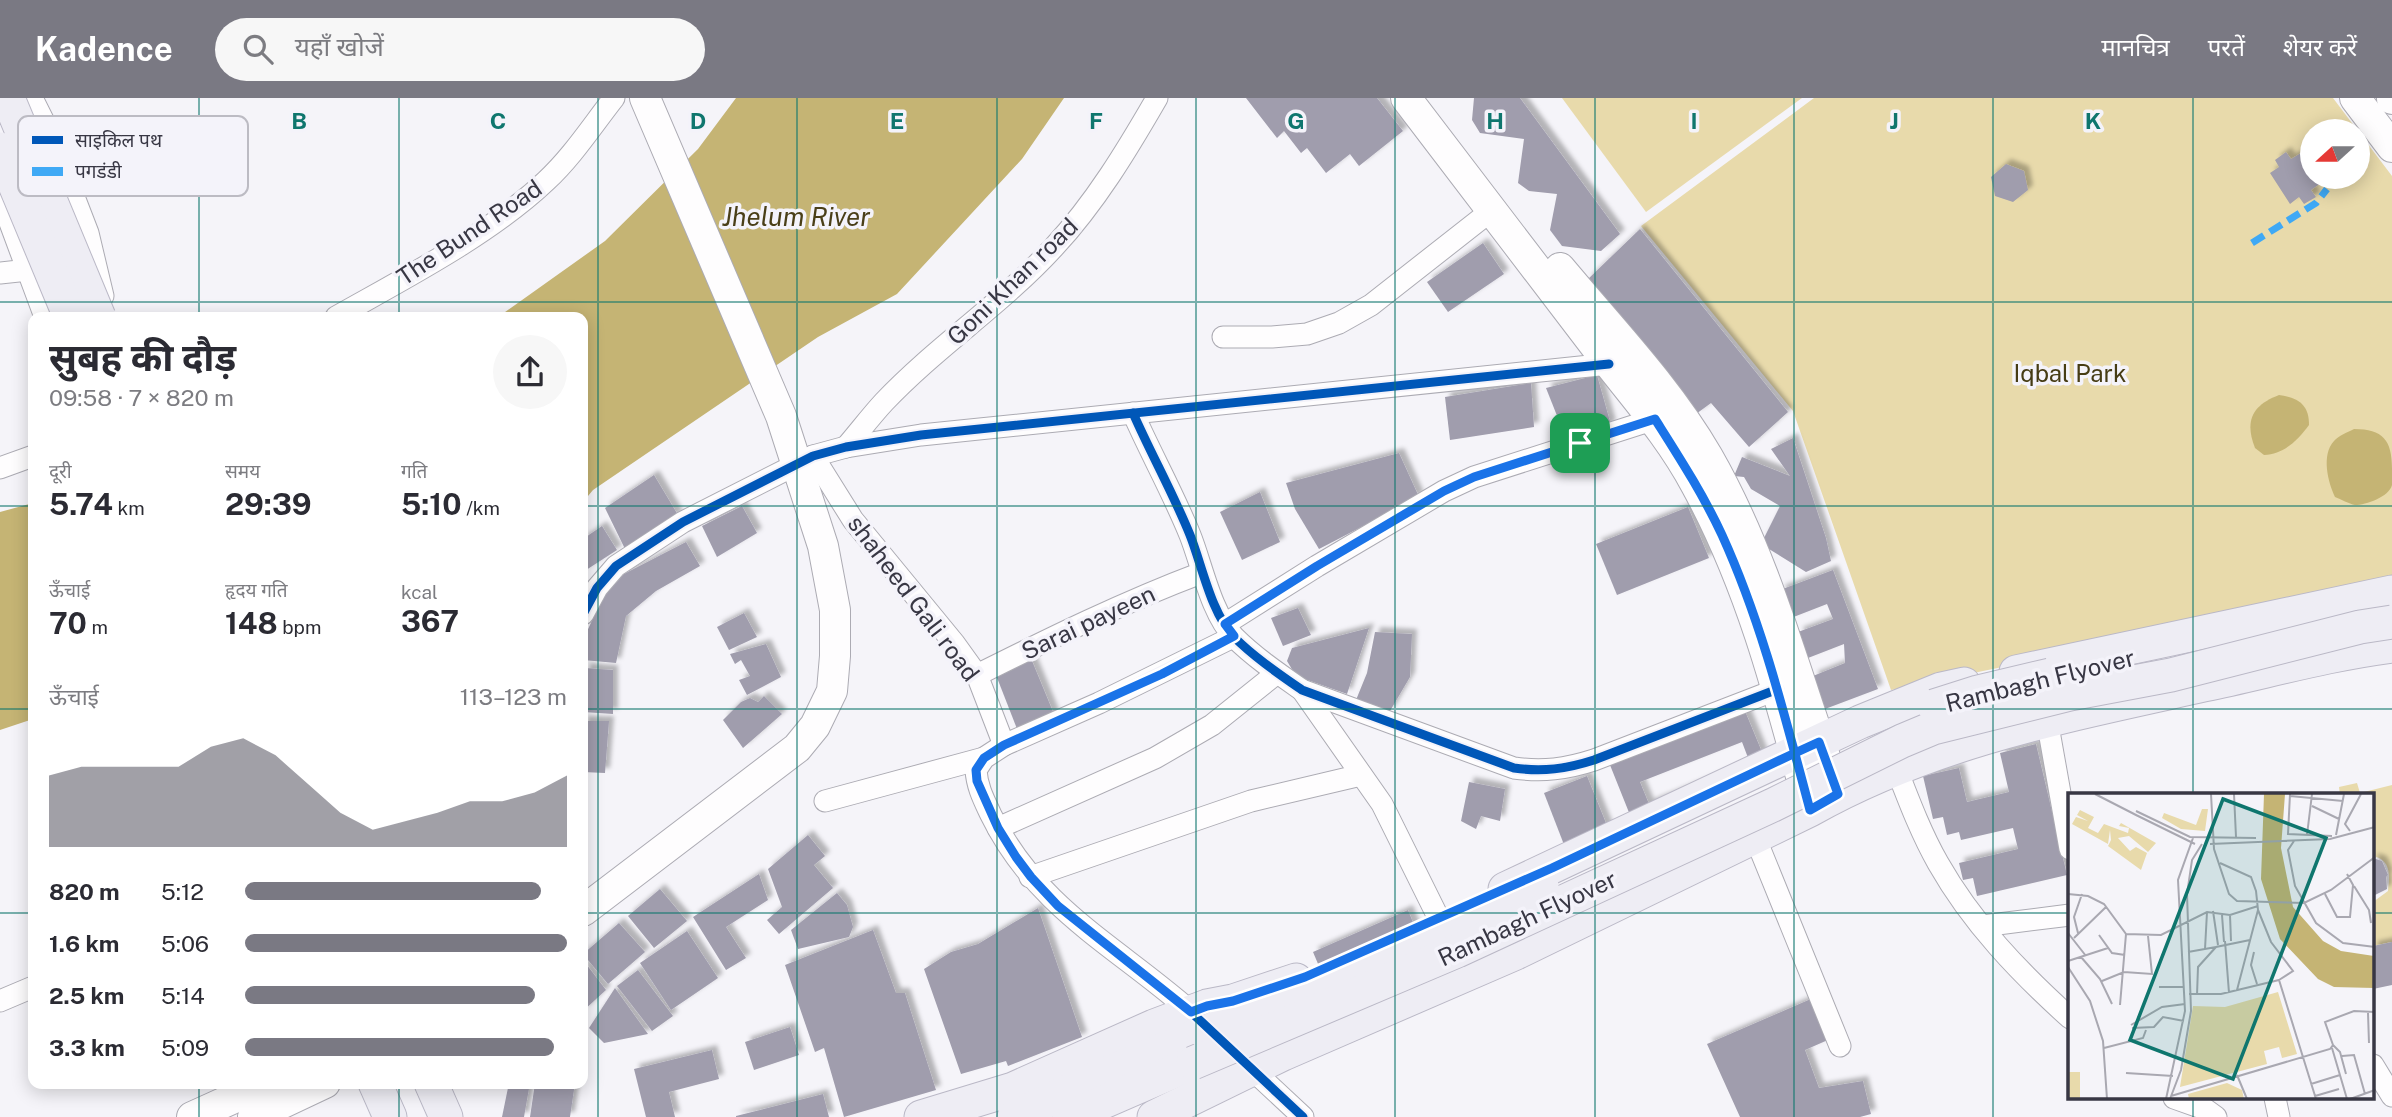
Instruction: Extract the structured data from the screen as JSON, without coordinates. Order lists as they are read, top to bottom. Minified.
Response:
{"streets":{"main road":["Rambagh Flyover"],"street":["The Bund Road","Goni Khan road","shaheed Gali road","Sarai payeen"]},"crossings":[["shaheed Gali road","Sarai payeen"]],"water":["Jhelum River"],"parks":["Iqbal Park"],"legend":["साइकिल पथ","पगडंडी"],"north":"left","page":{"header":"Kadence","search":"यहाँ खोजें","nav":["मानचित्र","परतें","शेयर करें"],"heading":["सुबह की दौड़","09:58 · 7 × 820 m"],"stats":[["दूरी","5.74 km"],["समय","29:39"],["गति","5:10 /km"],["ऊँचाई","70 m"],["हृदय गति","148 bpm"],["kcal","367"]],"chart":["ऊँचाई","113–123 m"],"list":[{"name":"820 m","note":"5:12"},{"name":"1.6 km","note":"5:06"},{"name":"2.5 km","note":"5:14"},{"name":"3.3 km","note":"5:09"}]},"grid":{"columns":["B","C","D","E","F","G","H","I","J","K"]}}
